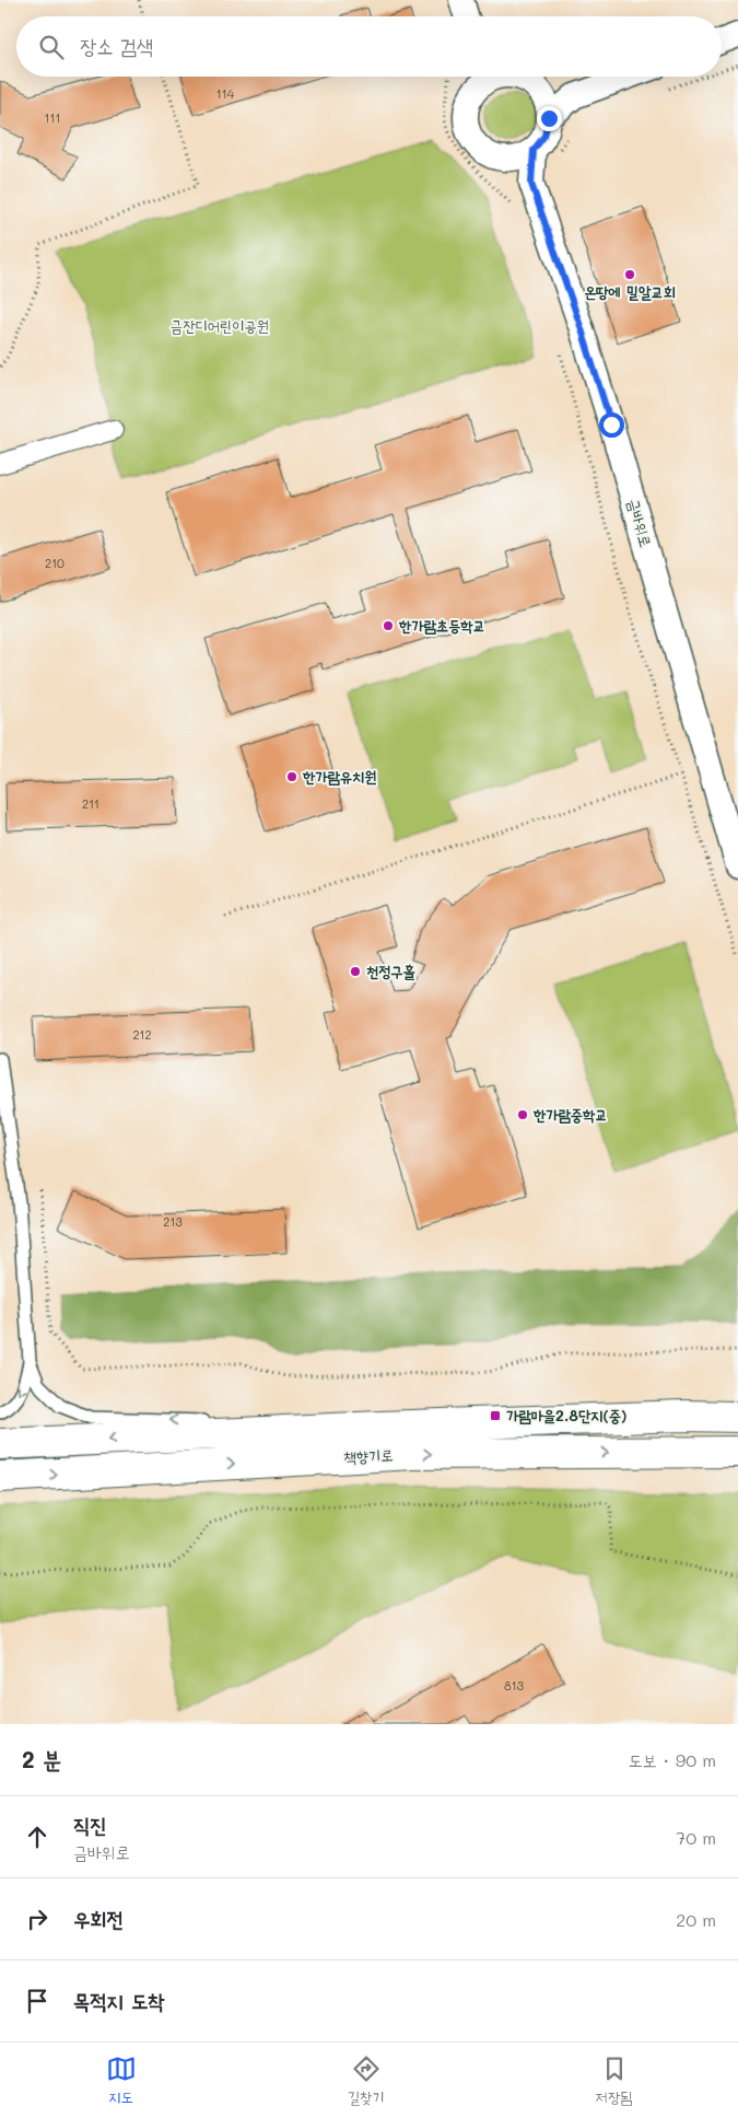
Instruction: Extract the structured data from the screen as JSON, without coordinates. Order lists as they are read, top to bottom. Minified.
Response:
{"streets":{"main road":["책향기로"],"street":["금바위로"]},"parks":["금잔디어린이공원"],"places":{"other":["온땅에 밀알교회","한가람초등학교","한가람유치원","천정구홀","한가람중학교"],"transit":["가람마을2.8단지(중)"]},"house_numbers":["114","111","210","211","212","213","813"],"page":{"search":"장소 검색","heading":["2 분","도보 · 90 m"],"list":[["직진","금바위로","70 m"],["우회전","20 m"],"목적지 도착"],"nav":["지도","길찾기","저장됨"]}}
